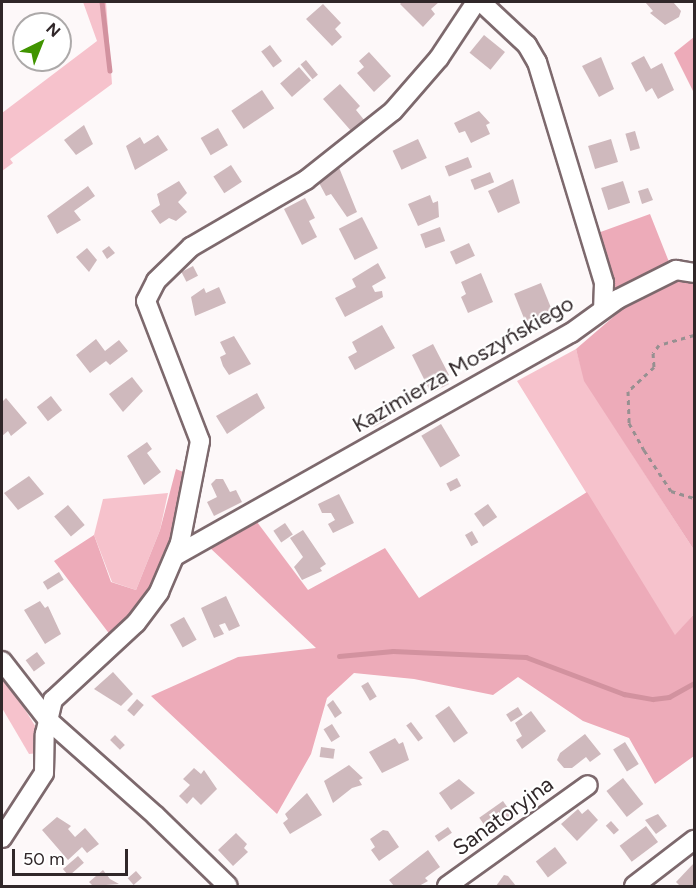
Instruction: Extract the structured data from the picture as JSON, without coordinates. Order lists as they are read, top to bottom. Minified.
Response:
{"streets":{"street":["Kazimierza Moszyńskiego","Sanatoryjna"]},"scale_bar":"50 m","north":"top right"}
